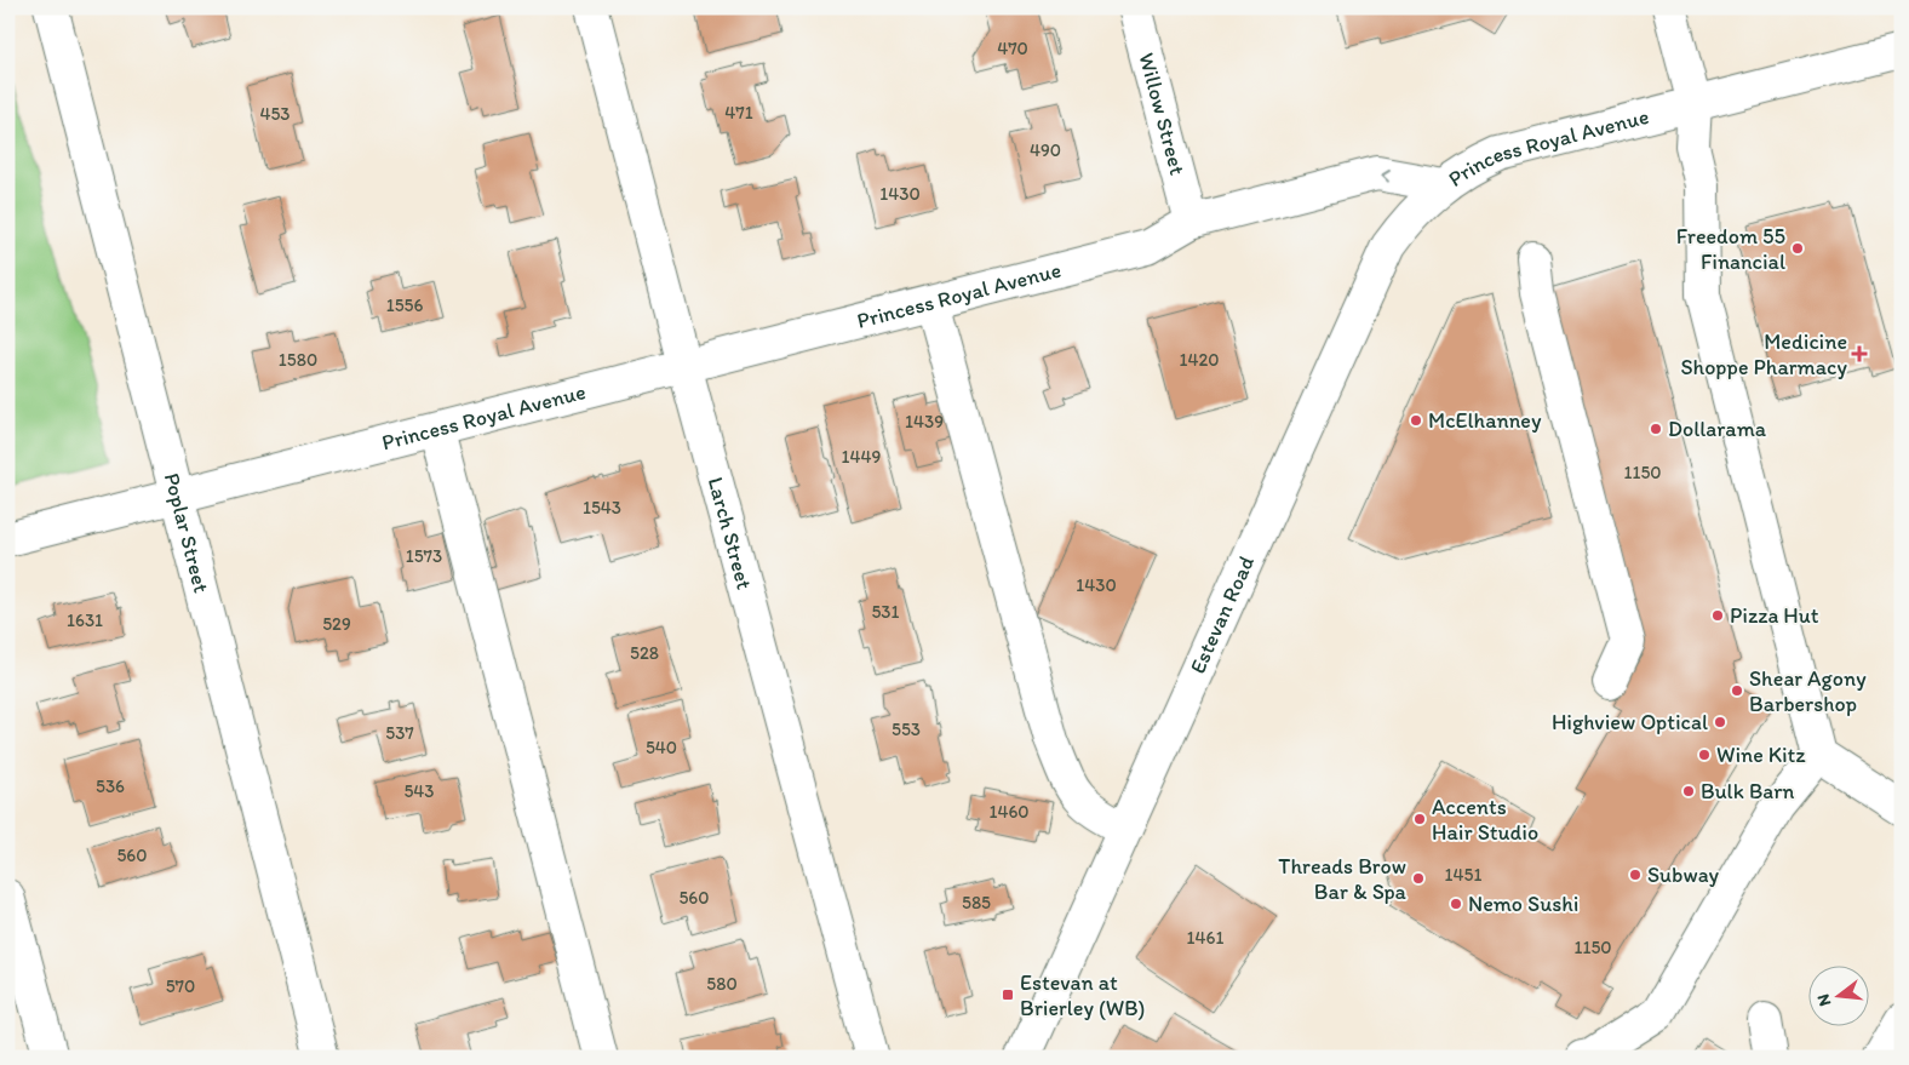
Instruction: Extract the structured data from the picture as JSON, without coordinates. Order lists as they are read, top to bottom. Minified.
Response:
{"streets":{"street":["Willow Street","Princess Royal Avenue","Poplar Street","Larch Street","Estevan Road"]},"crossings":[["Willow Street","Princess Royal Avenue"],["Princess Royal Avenue","Poplar Street"],["Princess Royal Avenue","Larch Street"],["Princess Royal Avenue","Estevan Road"]],"places":{"other":["Freedom 55 Financial","McElhanney","Dollarama","Pizza Hut","Shear Agony Barbershop","Highview Optical","Wine Kitz","Bulk Barn","Accents Hair Studio","Subway","Threads Brow Bar & Spa","Nemo Sushi"],"health":["Medicine Shoppe Pharmacy"],"transit":["Estevan at Brierley (WB)"]},"house_numbers":["470","471","453","490","1430","1556","1580","1420","1439","1449","1150","1543","1573","1430","531","1631","529","528","553","537","540","536","543","1460","560","1451","560","585","1461","1150","580","570"],"north":"left"}
